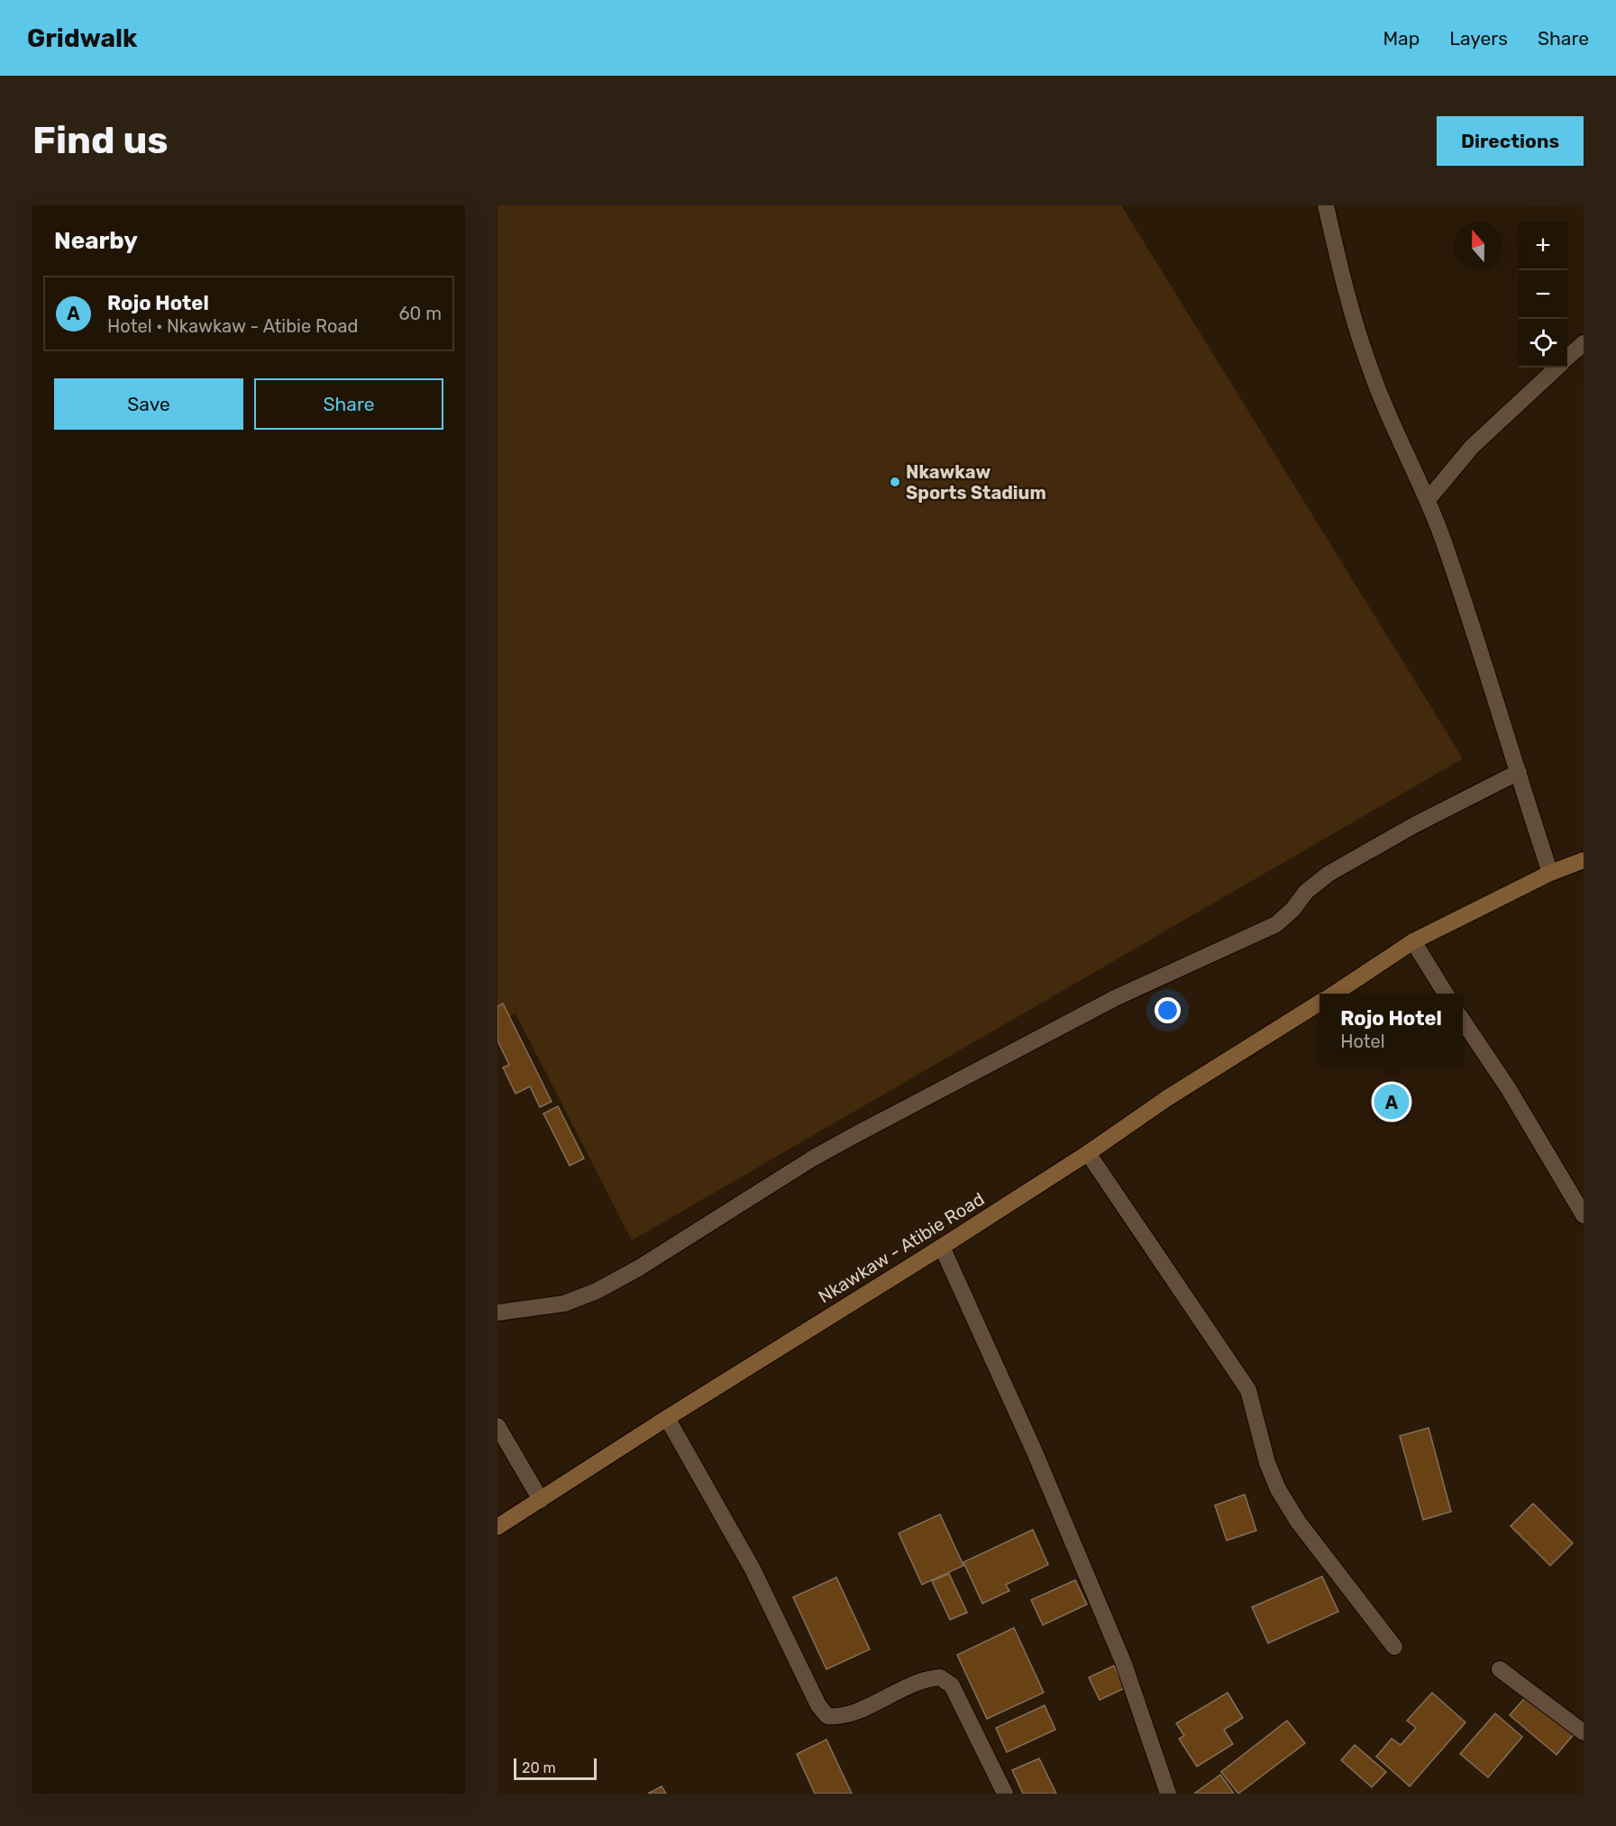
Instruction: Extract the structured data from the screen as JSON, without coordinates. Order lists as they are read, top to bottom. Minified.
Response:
{"streets":{"main road":["Nkawkaw - Atibie Road"]},"places":["Nkawkaw Sports Stadium"],"scale_bar":"20 m","north":"top","page":{"header":"Gridwalk","nav":["Map","Layers","Share"],"buttons":["Directions",["Save","Share"]],"title":"Find us","heading":"Nearby","map_buttons":["+","−"],"list":[{"mark":"A","name":"Rojo Hotel","note":"Hotel · Nkawkaw - Atibie Road","value":"60 m"}],"popup":["Rojo Hotel","Hotel"],"pins":"A","scale":"20 m"}}
